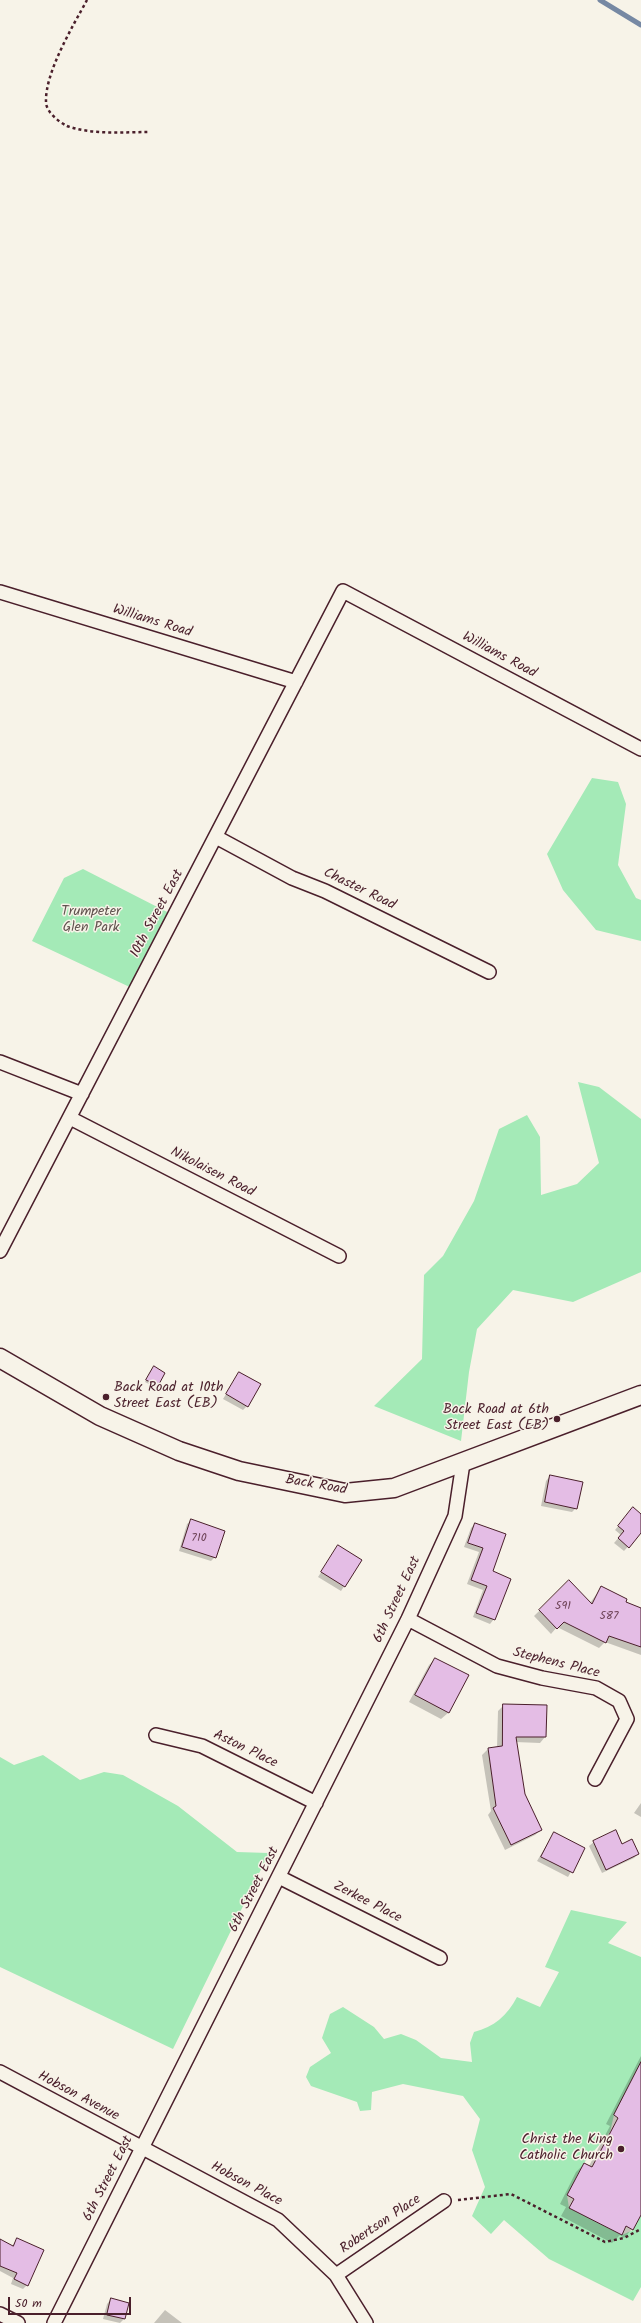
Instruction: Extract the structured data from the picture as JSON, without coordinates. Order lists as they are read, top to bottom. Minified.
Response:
{"streets":{"street":["Williams Road","Chaster Road","10th Street East","Nikolaisen Road","Back Road","6th Street East","Stephens Place","Aston Place","Zerkee Place","Hobson Avenue","Hobson Place","Robertson Place"]},"crossings":[["Williams Road","10th Street East"],["Chaster Road","10th Street East"],["10th Street East","Nikolaisen Road"],["Back Road","6th Street East"],["6th Street East","Stephens Place"],["6th Street East","Aston Place"],["6th Street East","Zerkee Place"],["6th Street East","Hobson Avenue"],["6th Street East","Hobson Place"],["Hobson Avenue","Hobson Place"],["Hobson Place","Robertson Place"]],"parks":["Trumpeter Glen Park"],"places":["Back Road at 10th Street East (EB)","Back Road at 6th Street East (EB)","Christ the King Catholic Church"],"house_numbers":["710","591","587"],"scale_bar":"50 m"}
